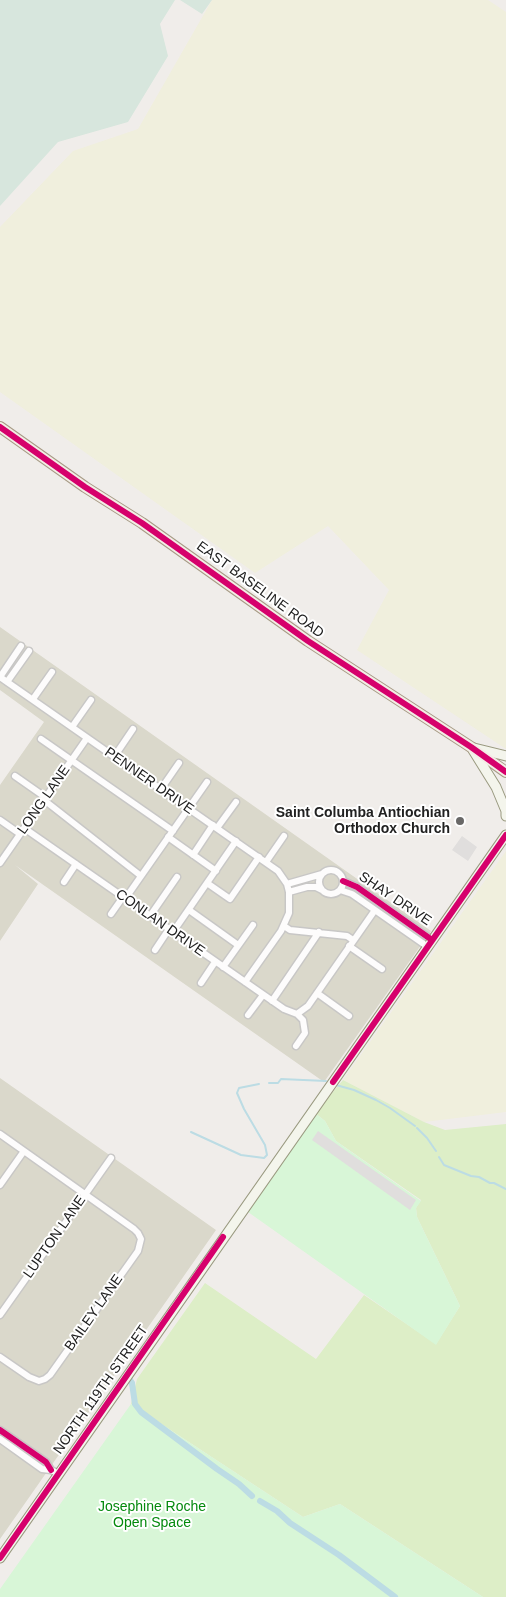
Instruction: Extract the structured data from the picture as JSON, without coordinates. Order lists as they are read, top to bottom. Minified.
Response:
{"streets":{"main road":["EAST BASELINE ROAD"],"street":["PENNER DRIVE","LONG LANE","SHAY DRIVE","CONLAN DRIVE","LUPTON LANE","BAILEY LANE","NORTH 119TH STREET"]},"crossings":[["PENNER DRIVE","LONG LANE"],["PENNER DRIVE","SHAY DRIVE"],["LONG LANE","CONLAN DRIVE"],["SHAY DRIVE","NORTH 119TH STREET"],["LUPTON LANE","BAILEY LANE"]],"parks":["Josephine Roche Open Space"],"places":["Saint Columba Antiochian Orthodox Church"]}
